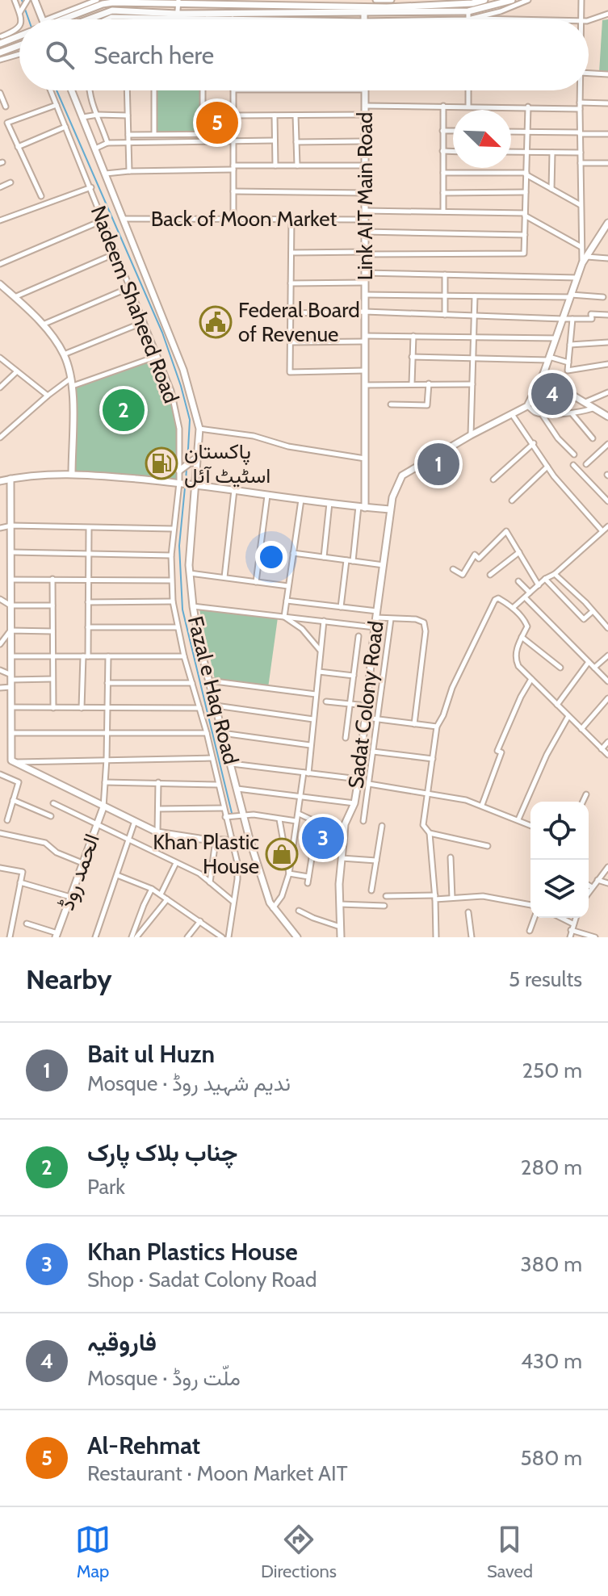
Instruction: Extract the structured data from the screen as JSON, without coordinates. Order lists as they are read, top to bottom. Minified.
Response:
{"streets":{"street":["Link AIT Main Road","Back of Moon Market","Nadeem Shaheed Road","Fazal e Haq Road","Sadat Colony Road","الحمد روڈ"]},"crossings":[["Link AIT Main Road","Back of Moon Market"],["Back of Moon Market","Nadeem Shaheed Road"],["Nadeem Shaheed Road","Fazal e Haq Road"]],"places":{"public building":["Federal Board of Revenue"],"fuel station":["پاکستان اسٹیٹ آئل"],"shop":["Khan Plastic House"]},"north":"bottom right","page":{"search":"Search here","pins":["5","4","2","1","3"],"heading":["Nearby","5 results"],"list":[{"mark":"1","name":"Bait ul Huzn","note":"Mosque · ندیم شہید روڈ","value":"250 m"},{"mark":"2","name":"چناب بلاک پارک","note":"Park","value":"280 m"},{"mark":"3","name":"Khan Plastics House","note":"Shop · Sadat Colony Road","value":"380 m"},{"mark":"4","name":"فاروقیہ","note":"Mosque · ملّت روڈ","value":"430 m"},{"mark":"5","name":"Al-Rehmat","note":"Restaurant · Moon Market AIT","value":"580 m"}],"nav":["Map","Directions","Saved"]}}
